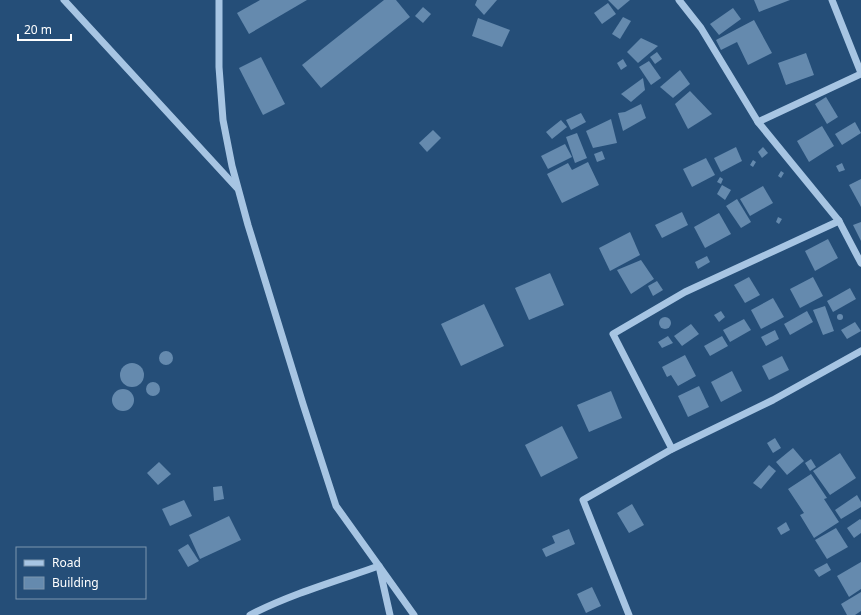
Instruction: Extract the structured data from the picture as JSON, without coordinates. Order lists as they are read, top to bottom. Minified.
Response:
{"legend":["Road","Building"],"scale_bar":"20 m"}
